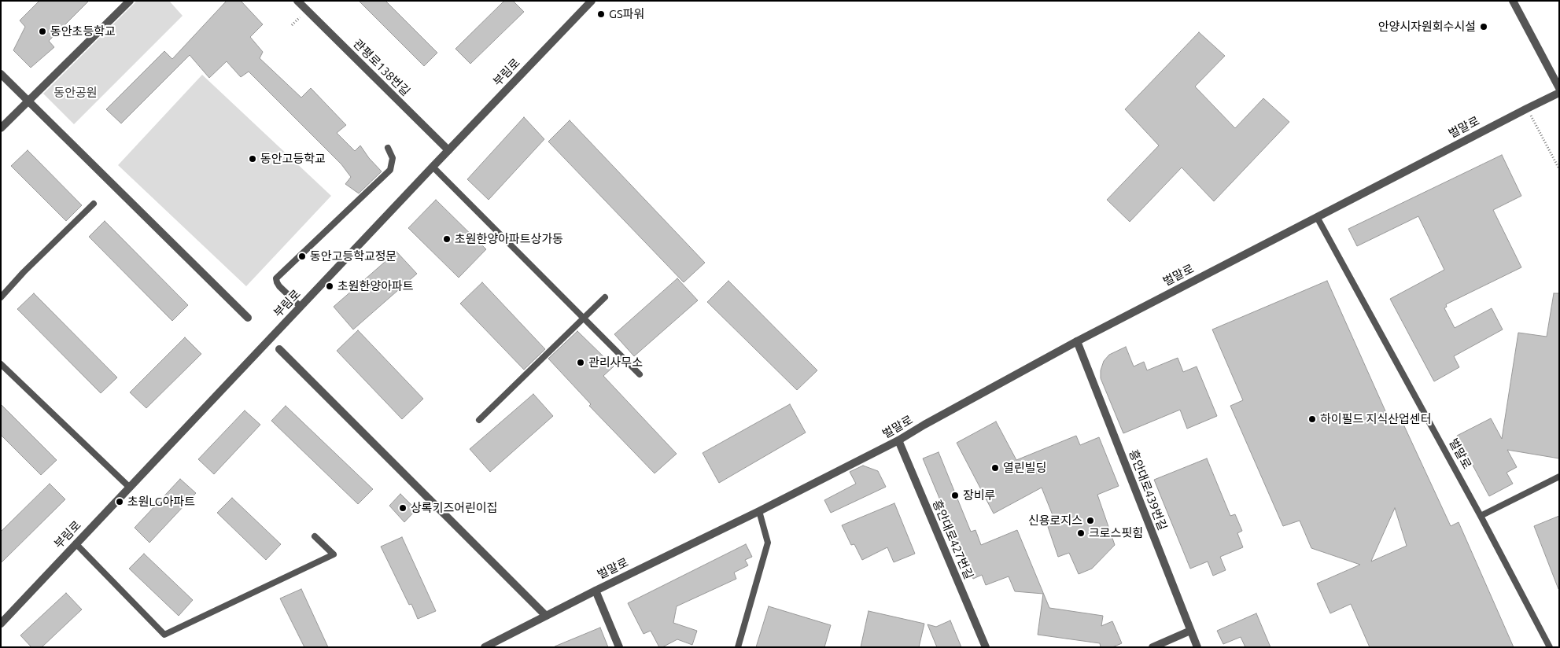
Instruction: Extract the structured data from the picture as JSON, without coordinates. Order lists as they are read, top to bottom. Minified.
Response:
{"streets":{"street":["관평로138번길","부림로","벌말로","흥안대로439번길","흥안대로427번길"]},"crossings":[["관평로138번길","부림로"],["벌말로","흥안대로439번길"],["벌말로","흥안대로427번길"]],"parks":["동안공원"],"places":["GS파워","안양시자원회수시설","동안초등학교","동안고등학교","초원한양아파트상가동","동안고등학교정문","초원한양아파트","관리사무소","하이필드 지식산업센터","열린빌딩","장비루","초원LG아파트","상록키즈어린이집","신용로지스","크로스핏힘"]}
